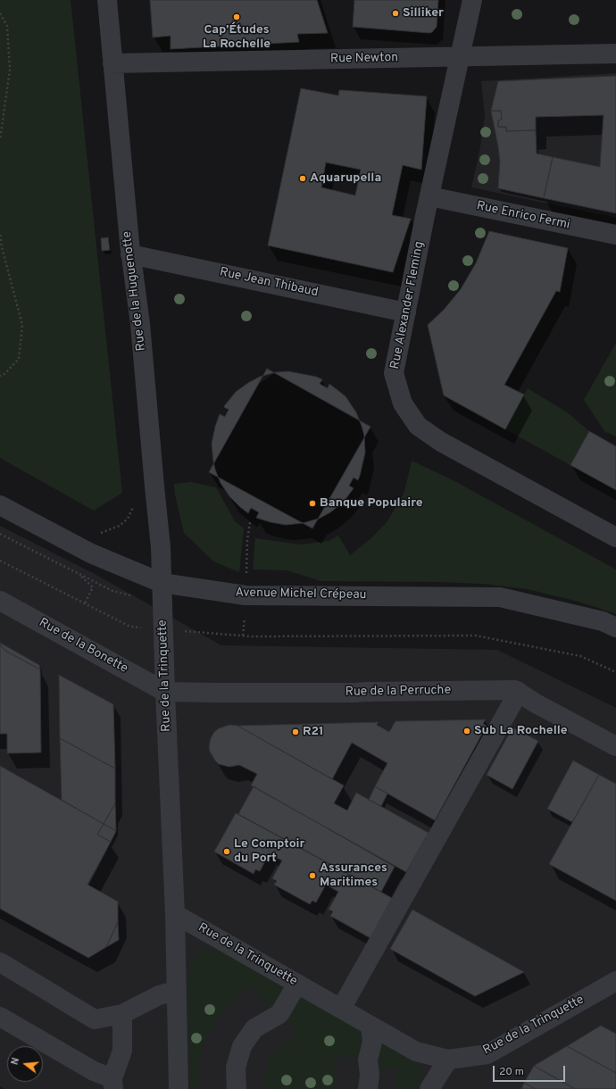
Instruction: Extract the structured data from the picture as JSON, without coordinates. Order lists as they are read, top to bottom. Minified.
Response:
{"streets":{"street":["Rue Newton","Rue Enrico Fermi","Rue Jean Thibaud","Rue de la Huguenotte","Rue Alexander Fleming","Avenue Michel Crépeau","Rue de la Bonette","Rue de la Trinquette","Rue de la Perruche"]},"crossings":[["Rue Newton","Rue de la Huguenotte"],["Rue Newton","Rue Alexander Fleming"],["Rue Enrico Fermi","Rue Alexander Fleming"],["Rue Jean Thibaud","Rue de la Huguenotte"],["Rue Jean Thibaud","Rue Alexander Fleming"],["Rue de la Huguenotte","Avenue Michel Crépeau"],["Rue de la Huguenotte","Rue de la Trinquette"],["Avenue Michel Crépeau","Rue de la Trinquette"],["Rue de la Bonette","Rue de la Trinquette"],["Rue de la Bonette","Rue de la Perruche"],["Rue de la Trinquette","Rue de la Perruche"]],"places":["Silliker","Cap’Études La Rochelle","Aquarupella","Banque Populaire","Sub La Rochelle","R21","Le Comptoir du Port","Assurances Maritimes"],"scale_bar":"20 m","north":"left"}
